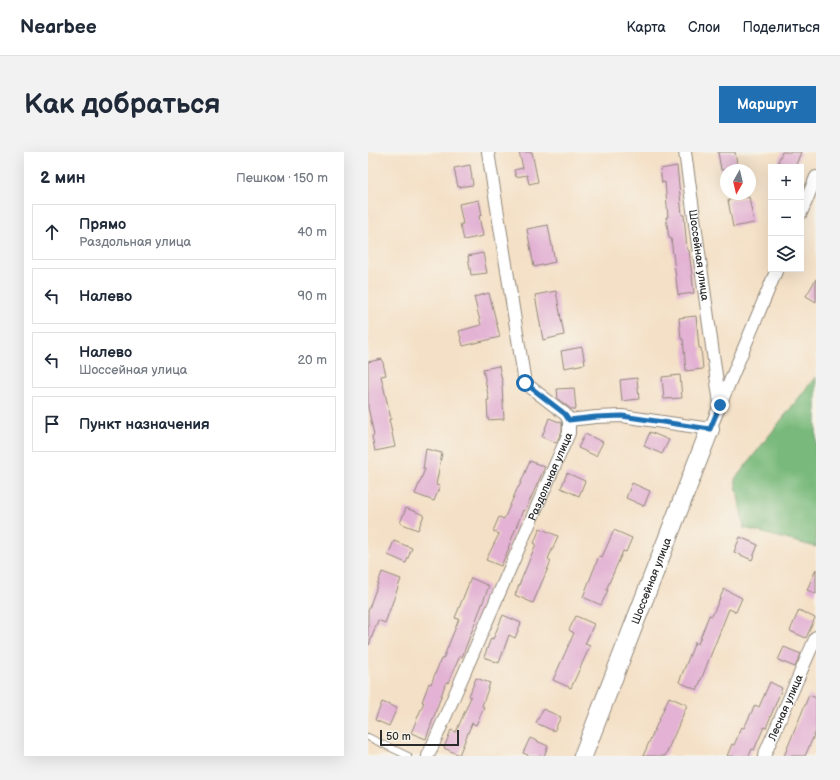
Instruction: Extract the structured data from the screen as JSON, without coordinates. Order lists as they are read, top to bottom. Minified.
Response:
{"streets":{"street":["Шоссейная улица","Раздольная улица","Лесная улица"]},"scale_bar":"50 m","north":"bottom","page":{"header":"Nearbee","nav":["Карта","Слои","Поделиться"],"buttons":"Маршрут","title":"Как добраться","heading":["2 мин","Пешком · 150 m"],"map_buttons":["+","−"],"list":[["Прямо","Раздольная улица","40 m"],["Налево","90 m"],["Налево","Шоссейная улица","20 m"],"Пункт назначения"],"scale":"50 m"}}
